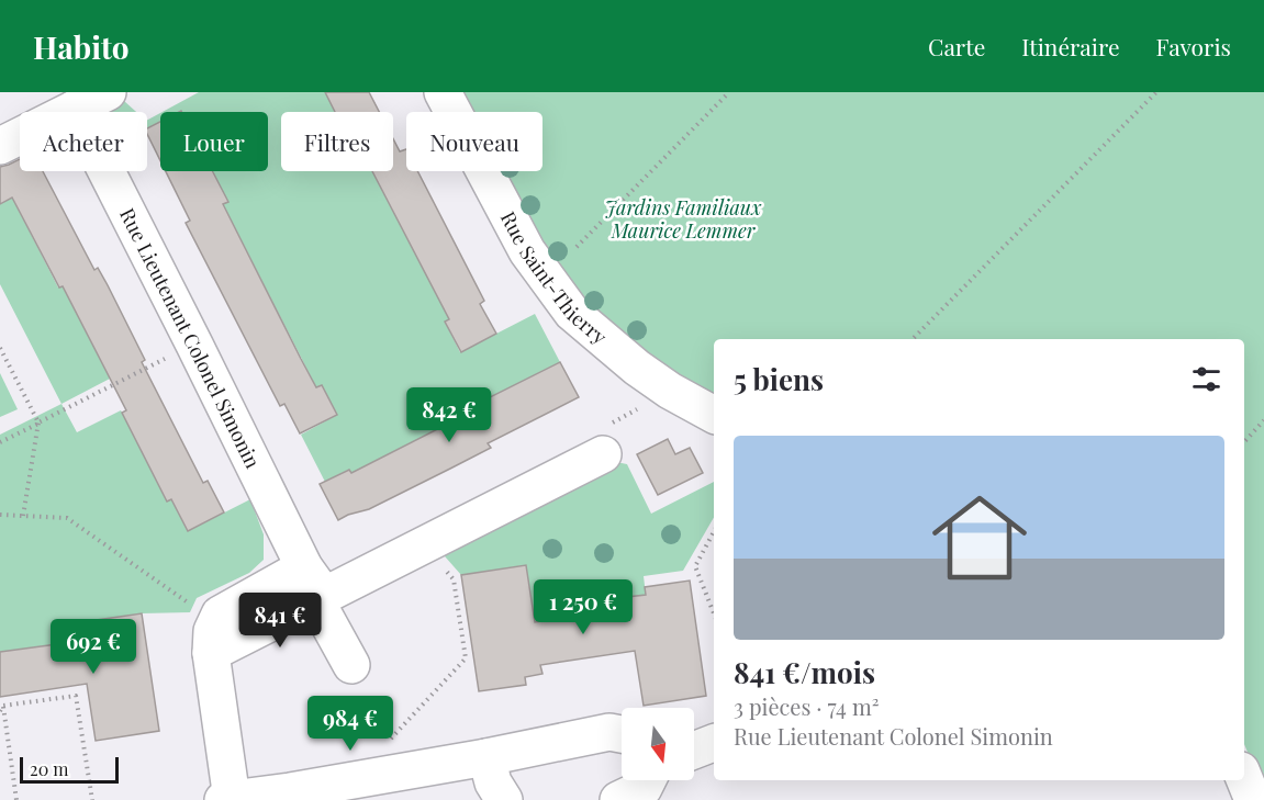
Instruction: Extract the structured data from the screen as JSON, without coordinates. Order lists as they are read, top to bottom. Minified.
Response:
{"streets":{"street":["Rue Saint-Thierry","Rue Lieutenant Colonel Simonin"]},"parks":["Jardins Familiaux Maurice Lemmer"],"scale_bar":"20 m","north":"bottom","page":{"header":"Habito","nav":["Carte","Itinéraire","Favoris"],"chip":["Acheter","Louer","Filtres","Nouveau"],"heading":"5 biens","price":["842 €","1 250 €","841 €","692 €","984 €"],"list":[{"name":"841 €/mois","note":"3 pièces · 74 m² · Rue Lieutenant Colonel Simonin"}],"scale":"20 m"}}
